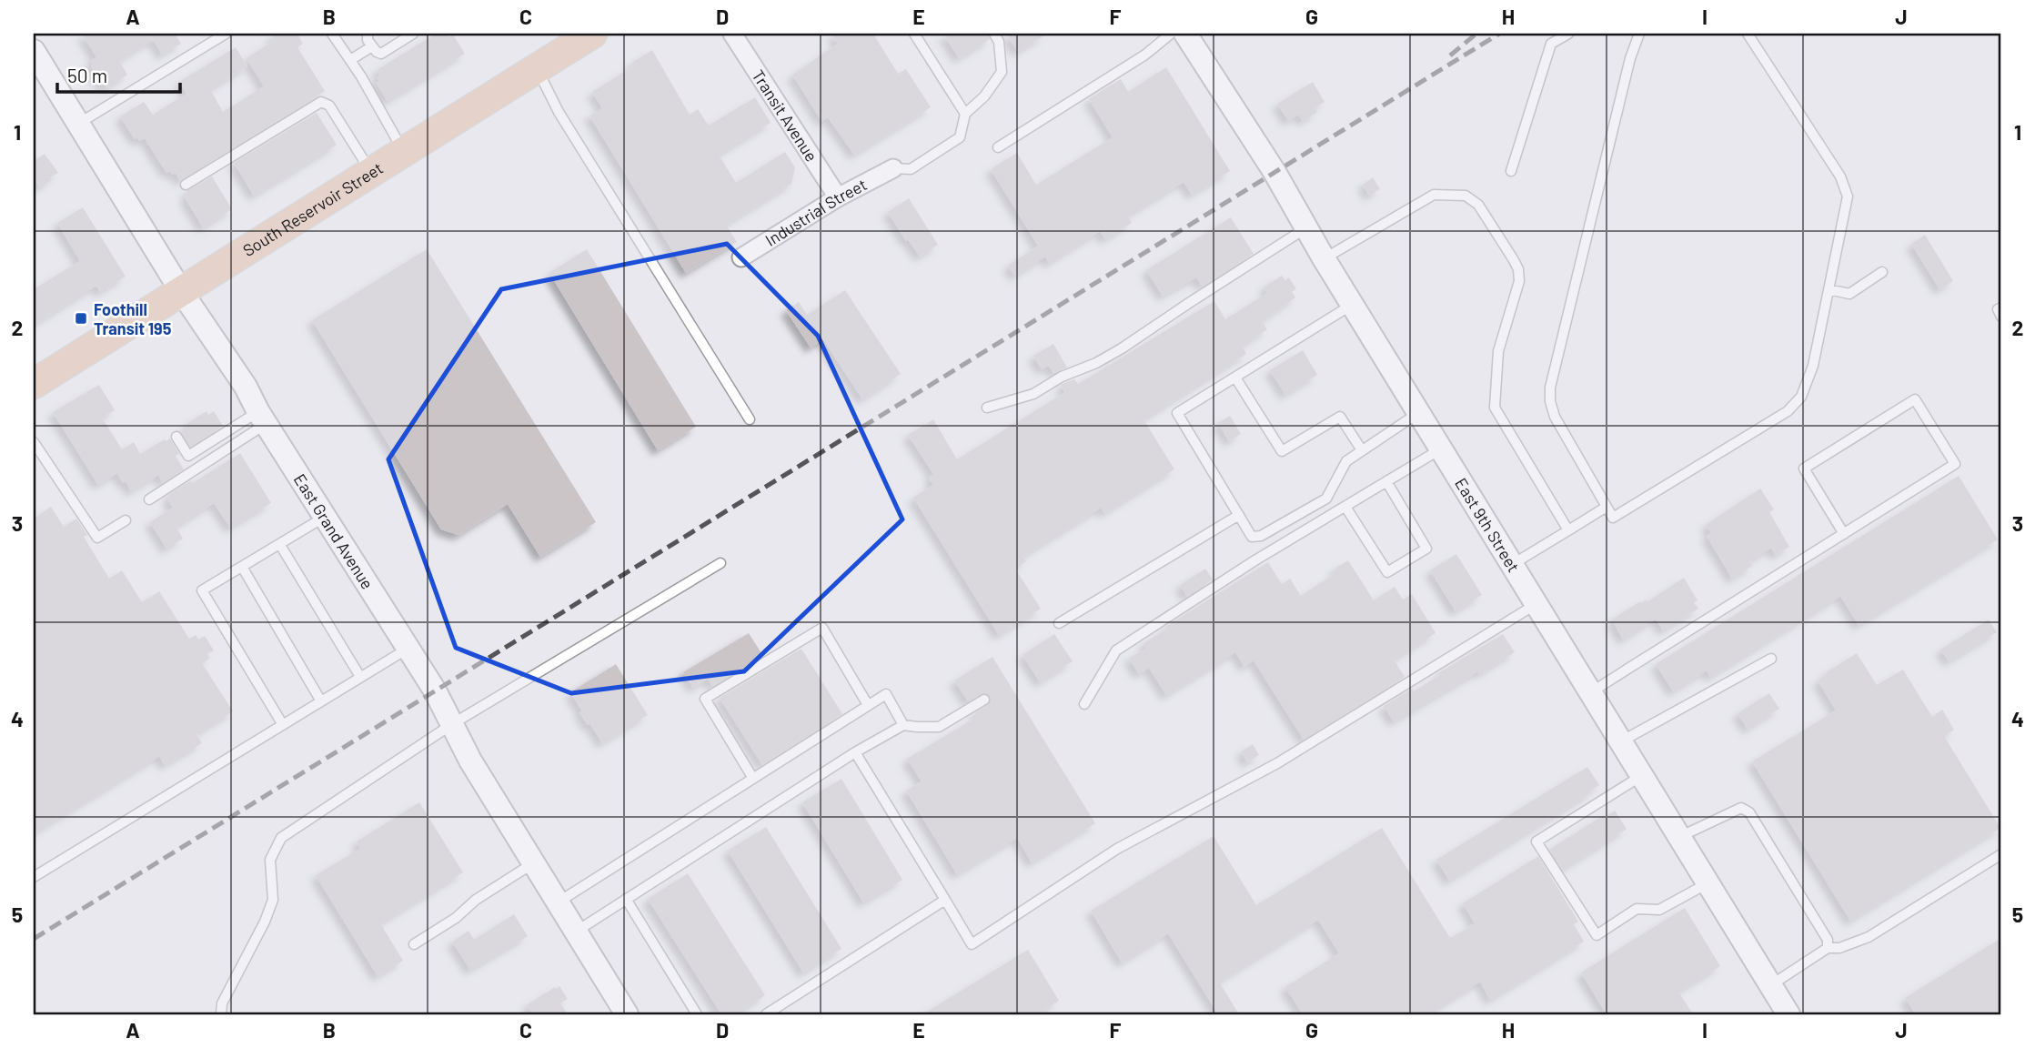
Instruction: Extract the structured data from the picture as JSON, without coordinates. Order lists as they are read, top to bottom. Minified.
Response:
{"streets":{"main road":["South Reservoir Street"],"street":["Transit Avenue","Industrial Street","East 9th Street","East Grand Avenue"]},"crossings":[["Transit Avenue","Industrial Street"],["South Reservoir Street","East Grand Avenue"]],"places":{"transit":["Foothill Transit 195"]},"scale_bar":"50 m","grid":{"columns":["A","B","C","D","E","F","G","H","I","J"],"rows":["1","2","3","4","5"]}}
